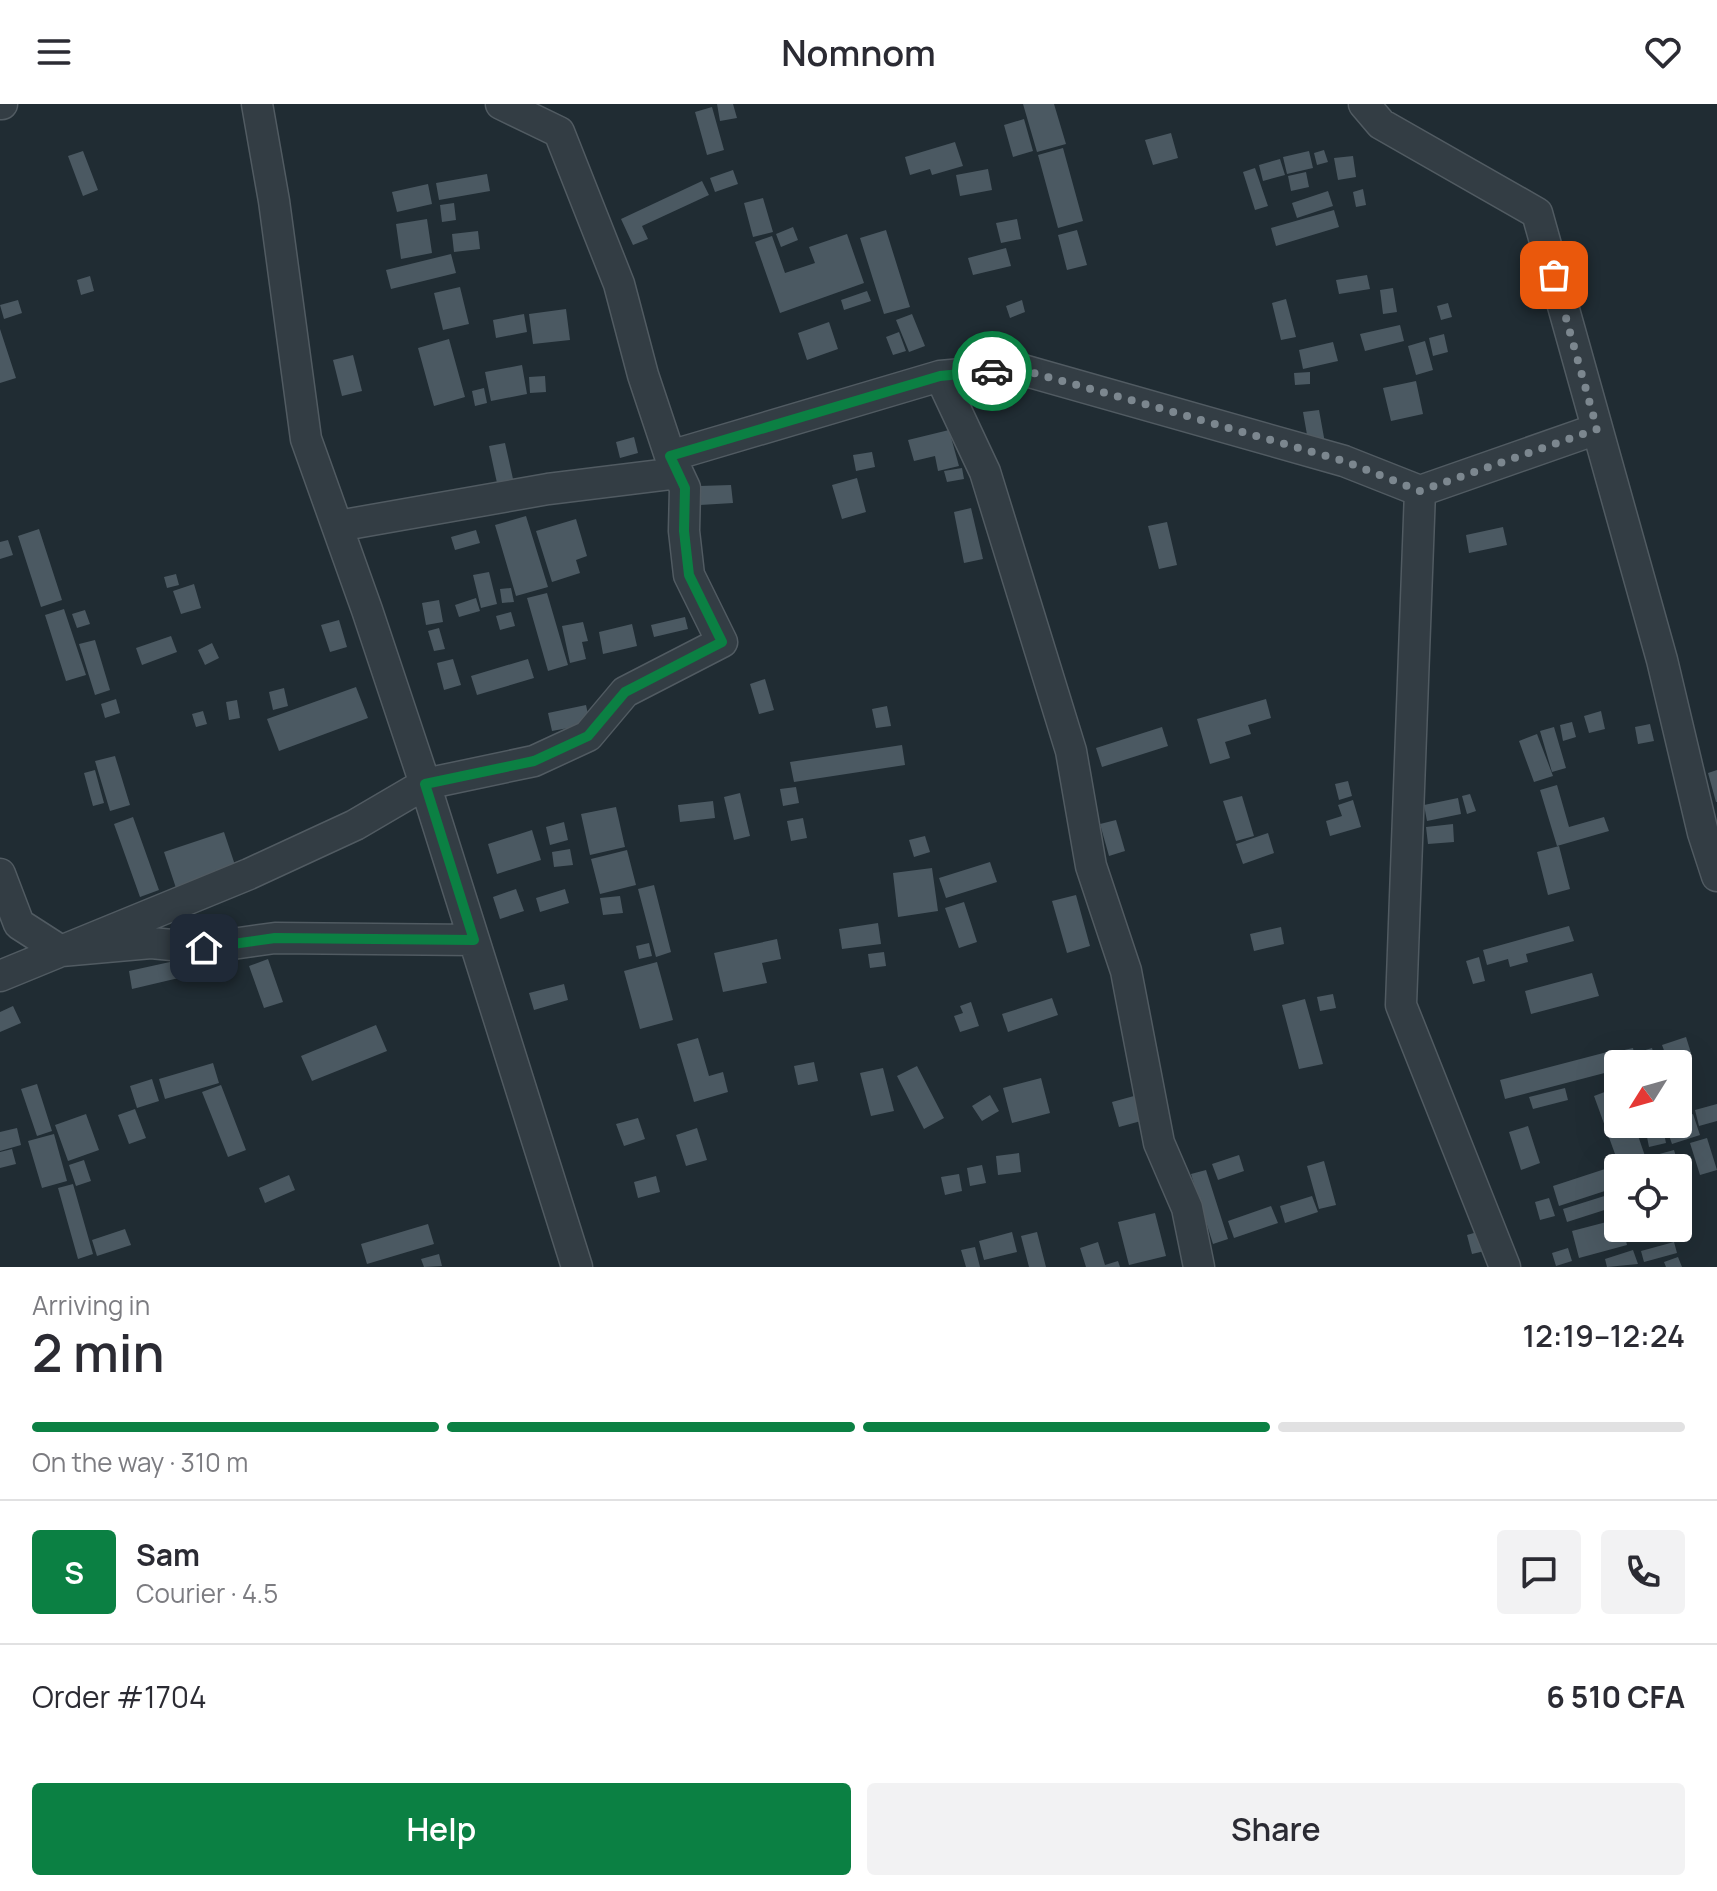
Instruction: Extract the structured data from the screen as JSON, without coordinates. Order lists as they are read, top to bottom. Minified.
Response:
{"north":"bottom left","page":{"header":"Nomnom","heading":["2 min","Arriving in","12:19–12:24"],"panel":["Sam","Courier · 4.5","Order #1704","6 510 CFA"],"bar":"On the way · 310 m","round":"S","buttons":["Help","Share"]}}
